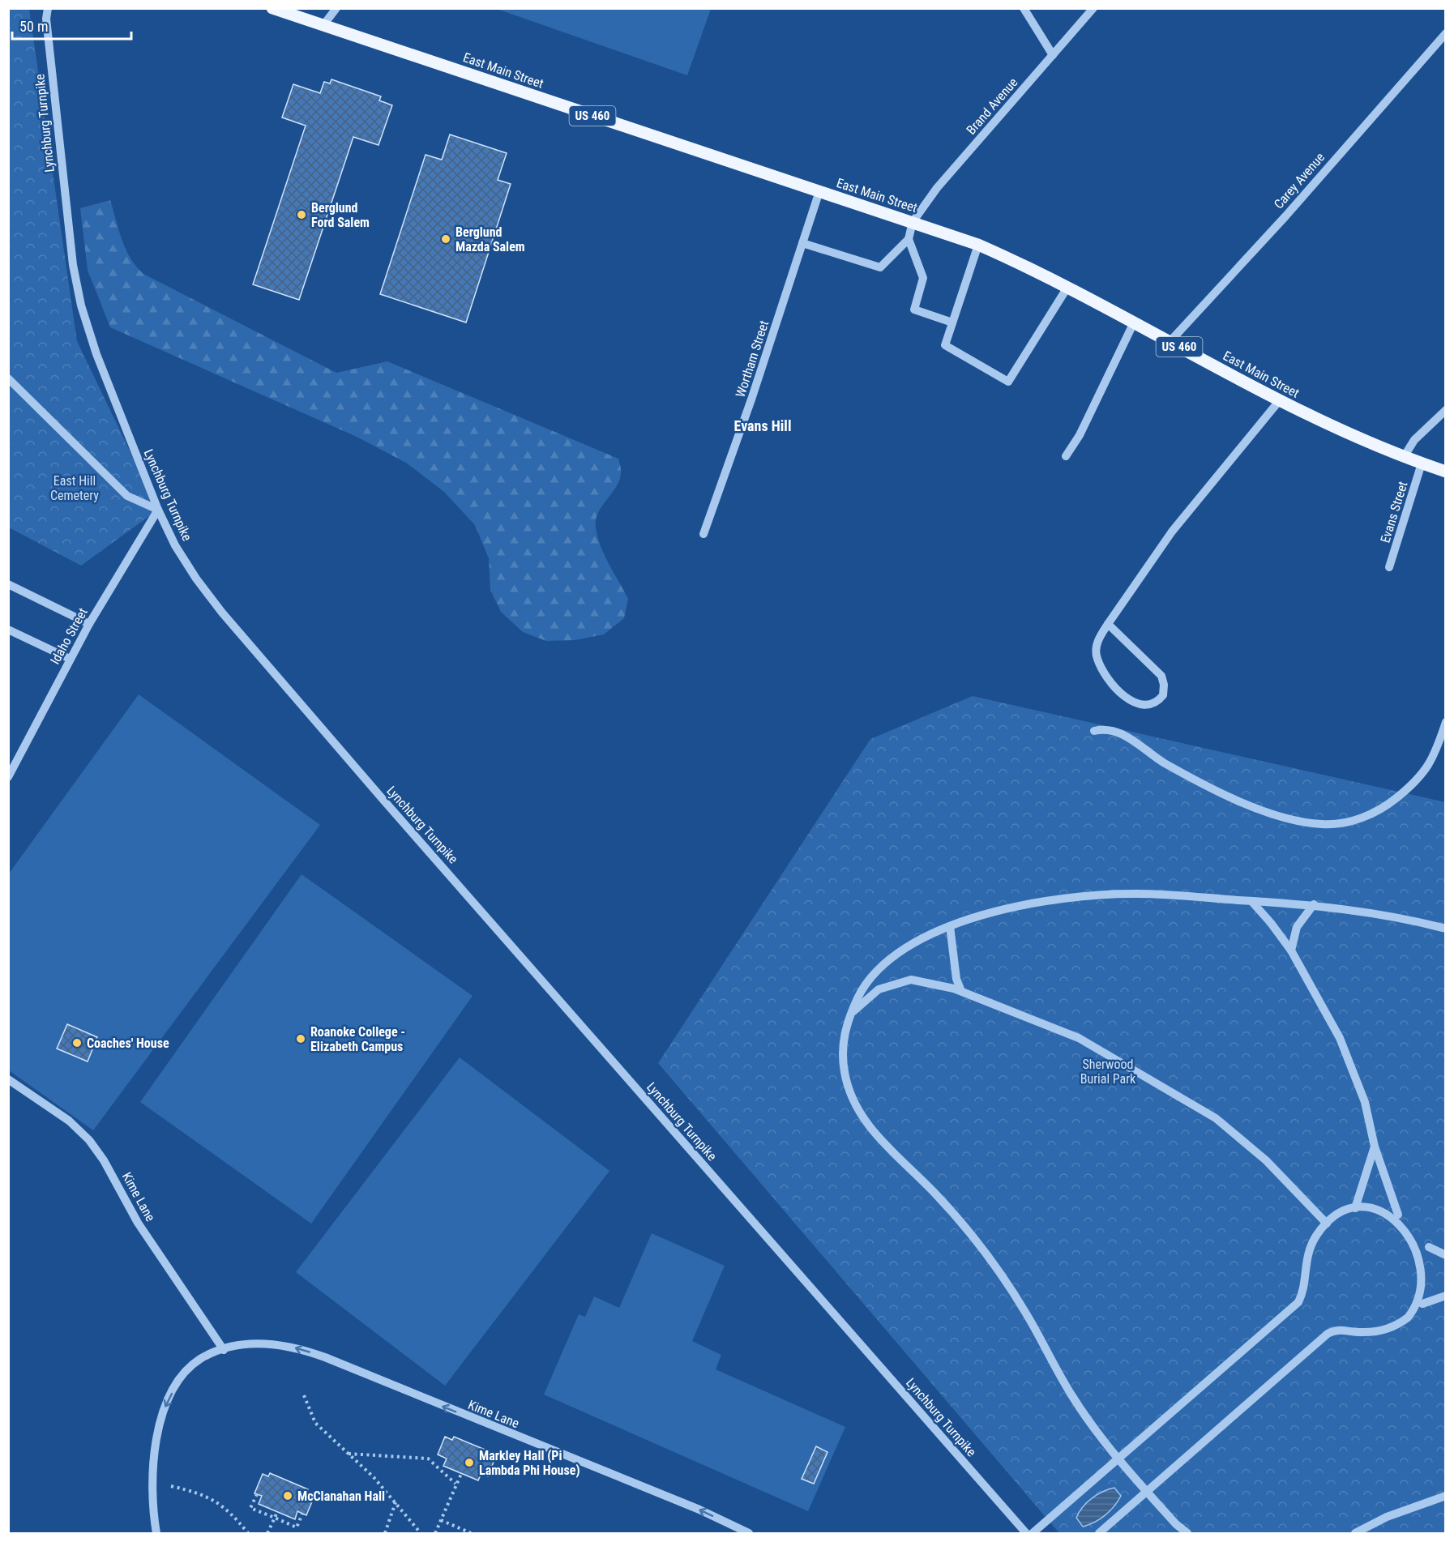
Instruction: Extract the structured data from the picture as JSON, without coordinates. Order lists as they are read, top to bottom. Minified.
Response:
{"streets":{"main road":["East Main Street","US 460"],"street":["Brand Avenue","Lynchburg Turnpike","Carey Avenue","Wortham Street","Evans Street","Idaho Street","Kime Lane"]},"crossings":[["East Main Street","Brand Avenue"],["East Main Street","Carey Avenue"],["East Main Street","Wortham Street"],["East Main Street","Evans Street"],["Lynchburg Turnpike","Idaho Street"]],"districts":["Evans Hill"],"parks":["East Hill Cemetery","Sherwood Burial Park"],"places":["Berglund Ford Salem","Berglund Mazda Salem","Roanoke College - Elizabeth Campus","Coaches' House","Markley Hall (Pi Lambda Phi House)","McClanahan Hall"],"scale_bar":"50 m"}
